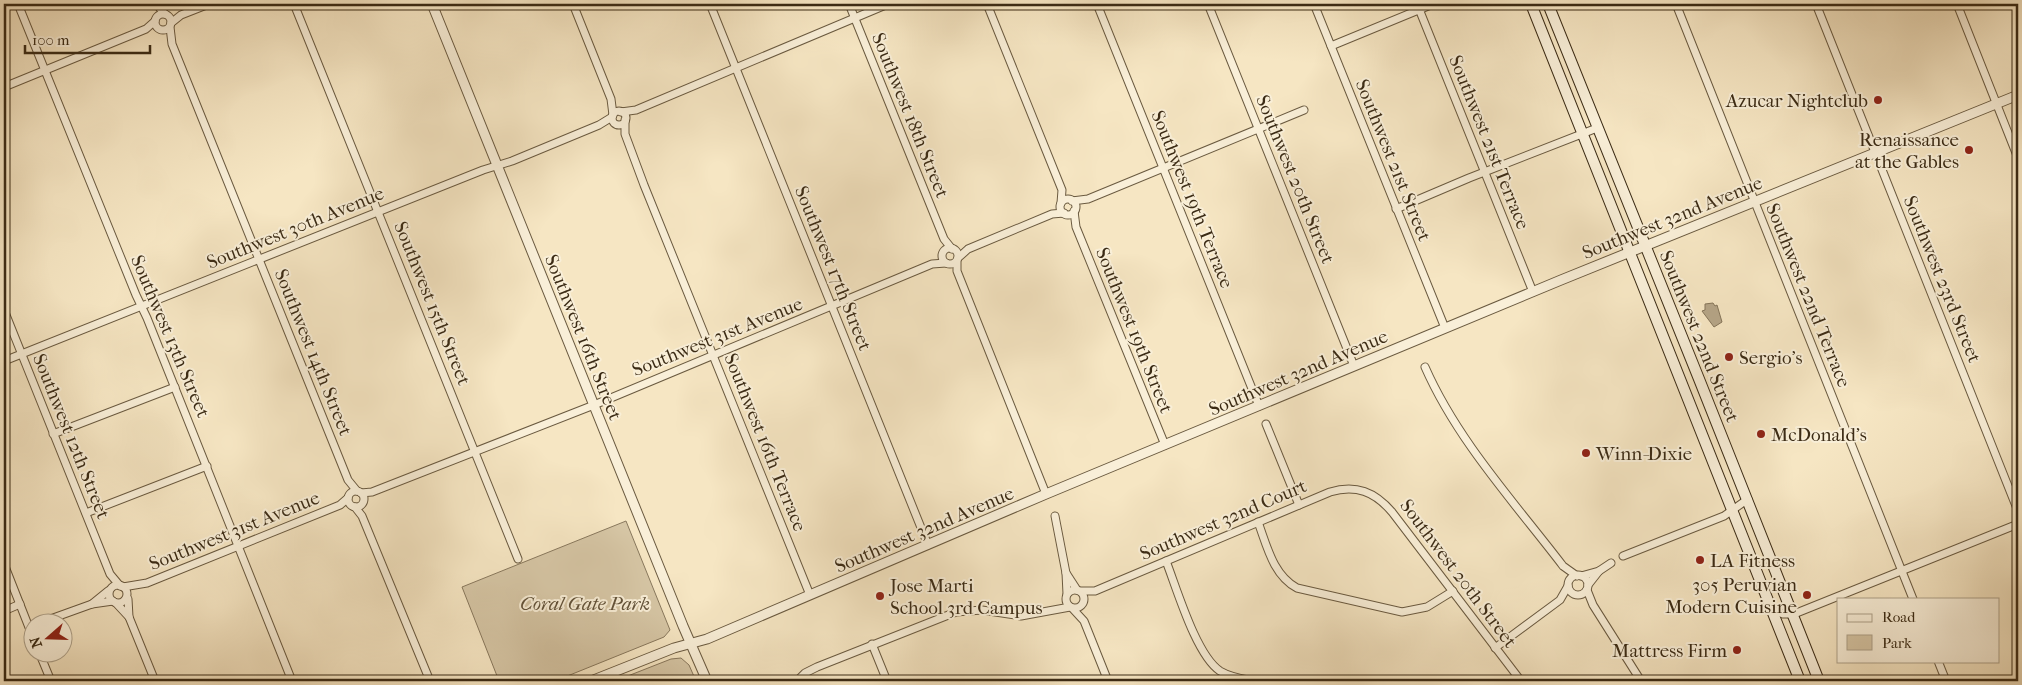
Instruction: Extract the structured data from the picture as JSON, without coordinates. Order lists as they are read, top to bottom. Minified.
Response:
{"streets":{"main road":["Southwest 22nd Street"],"street":["Southwest 18th Street","Southwest 21st Terrace","Southwest 21st Street","Southwest 20th Street","Southwest 19th Terrace","Southwest 32nd Avenue","Southwest 30th Avenue","Southwest 17th Street","Southwest 23rd Street","Southwest 22nd Terrace","Southwest 15th Street","Southwest 19th Street","Southwest 13th Street","Southwest 31st Avenue","Southwest 16th Street","Southwest 14th Street","Southwest 12th Street","Southwest 16th Terrace","Southwest 32nd Court"]},"crossings":[["Southwest 18th Street","Southwest 31st Avenue"],["Southwest 21st Terrace","Southwest 32nd Avenue"],["Southwest 21st Street","Southwest 32nd Avenue"],["Southwest 20th Street","Southwest 32nd Avenue"],["Southwest 20th Street","Southwest 32nd Court"],["Southwest 19th Terrace","Southwest 32nd Avenue"],["Southwest 32nd Avenue","Southwest 17th Street"],["Southwest 32nd Avenue","Southwest 23rd Street"],["Southwest 32nd Avenue","Southwest 22nd Terrace"],["Southwest 32nd Avenue","Southwest 19th Street"],["Southwest 32nd Avenue","Southwest 22nd Street"],["Southwest 32nd Avenue","Southwest 16th Street"],["Southwest 32nd Avenue","Southwest 16th Terrace"],["Southwest 30th Avenue","Southwest 15th Street"],["Southwest 30th Avenue","Southwest 13th Street"],["Southwest 30th Avenue","Southwest 16th Street"],["Southwest 30th Avenue","Southwest 14th Street"],["Southwest 30th Avenue","Southwest 12th Street"],["Southwest 30th Avenue","Southwest 16th Terrace"],["Southwest 17th Street","Southwest 31st Avenue"],["Southwest 15th Street","Southwest 31st Avenue"],["Southwest 13th Street","Southwest 31st Avenue"],["Southwest 31st Avenue","Southwest 16th Street"],["Southwest 31st Avenue","Southwest 14th Street"],["Southwest 31st Avenue","Southwest 12th Street"],["Southwest 31st Avenue","Southwest 16th Terrace"]],"parks":["Coral Gate Park"],"places":["Azucar Nightclub","Renaissance at the Gables","Sergio's","McDonald's","Winn-Dixie","LA Fitness","305 Peruvian Modern Cuisine","Jose Marti School 3rd Campus","Mattress Firm"],"legend":["Road","Park"],"scale_bar":"100 m","north":"left"}
